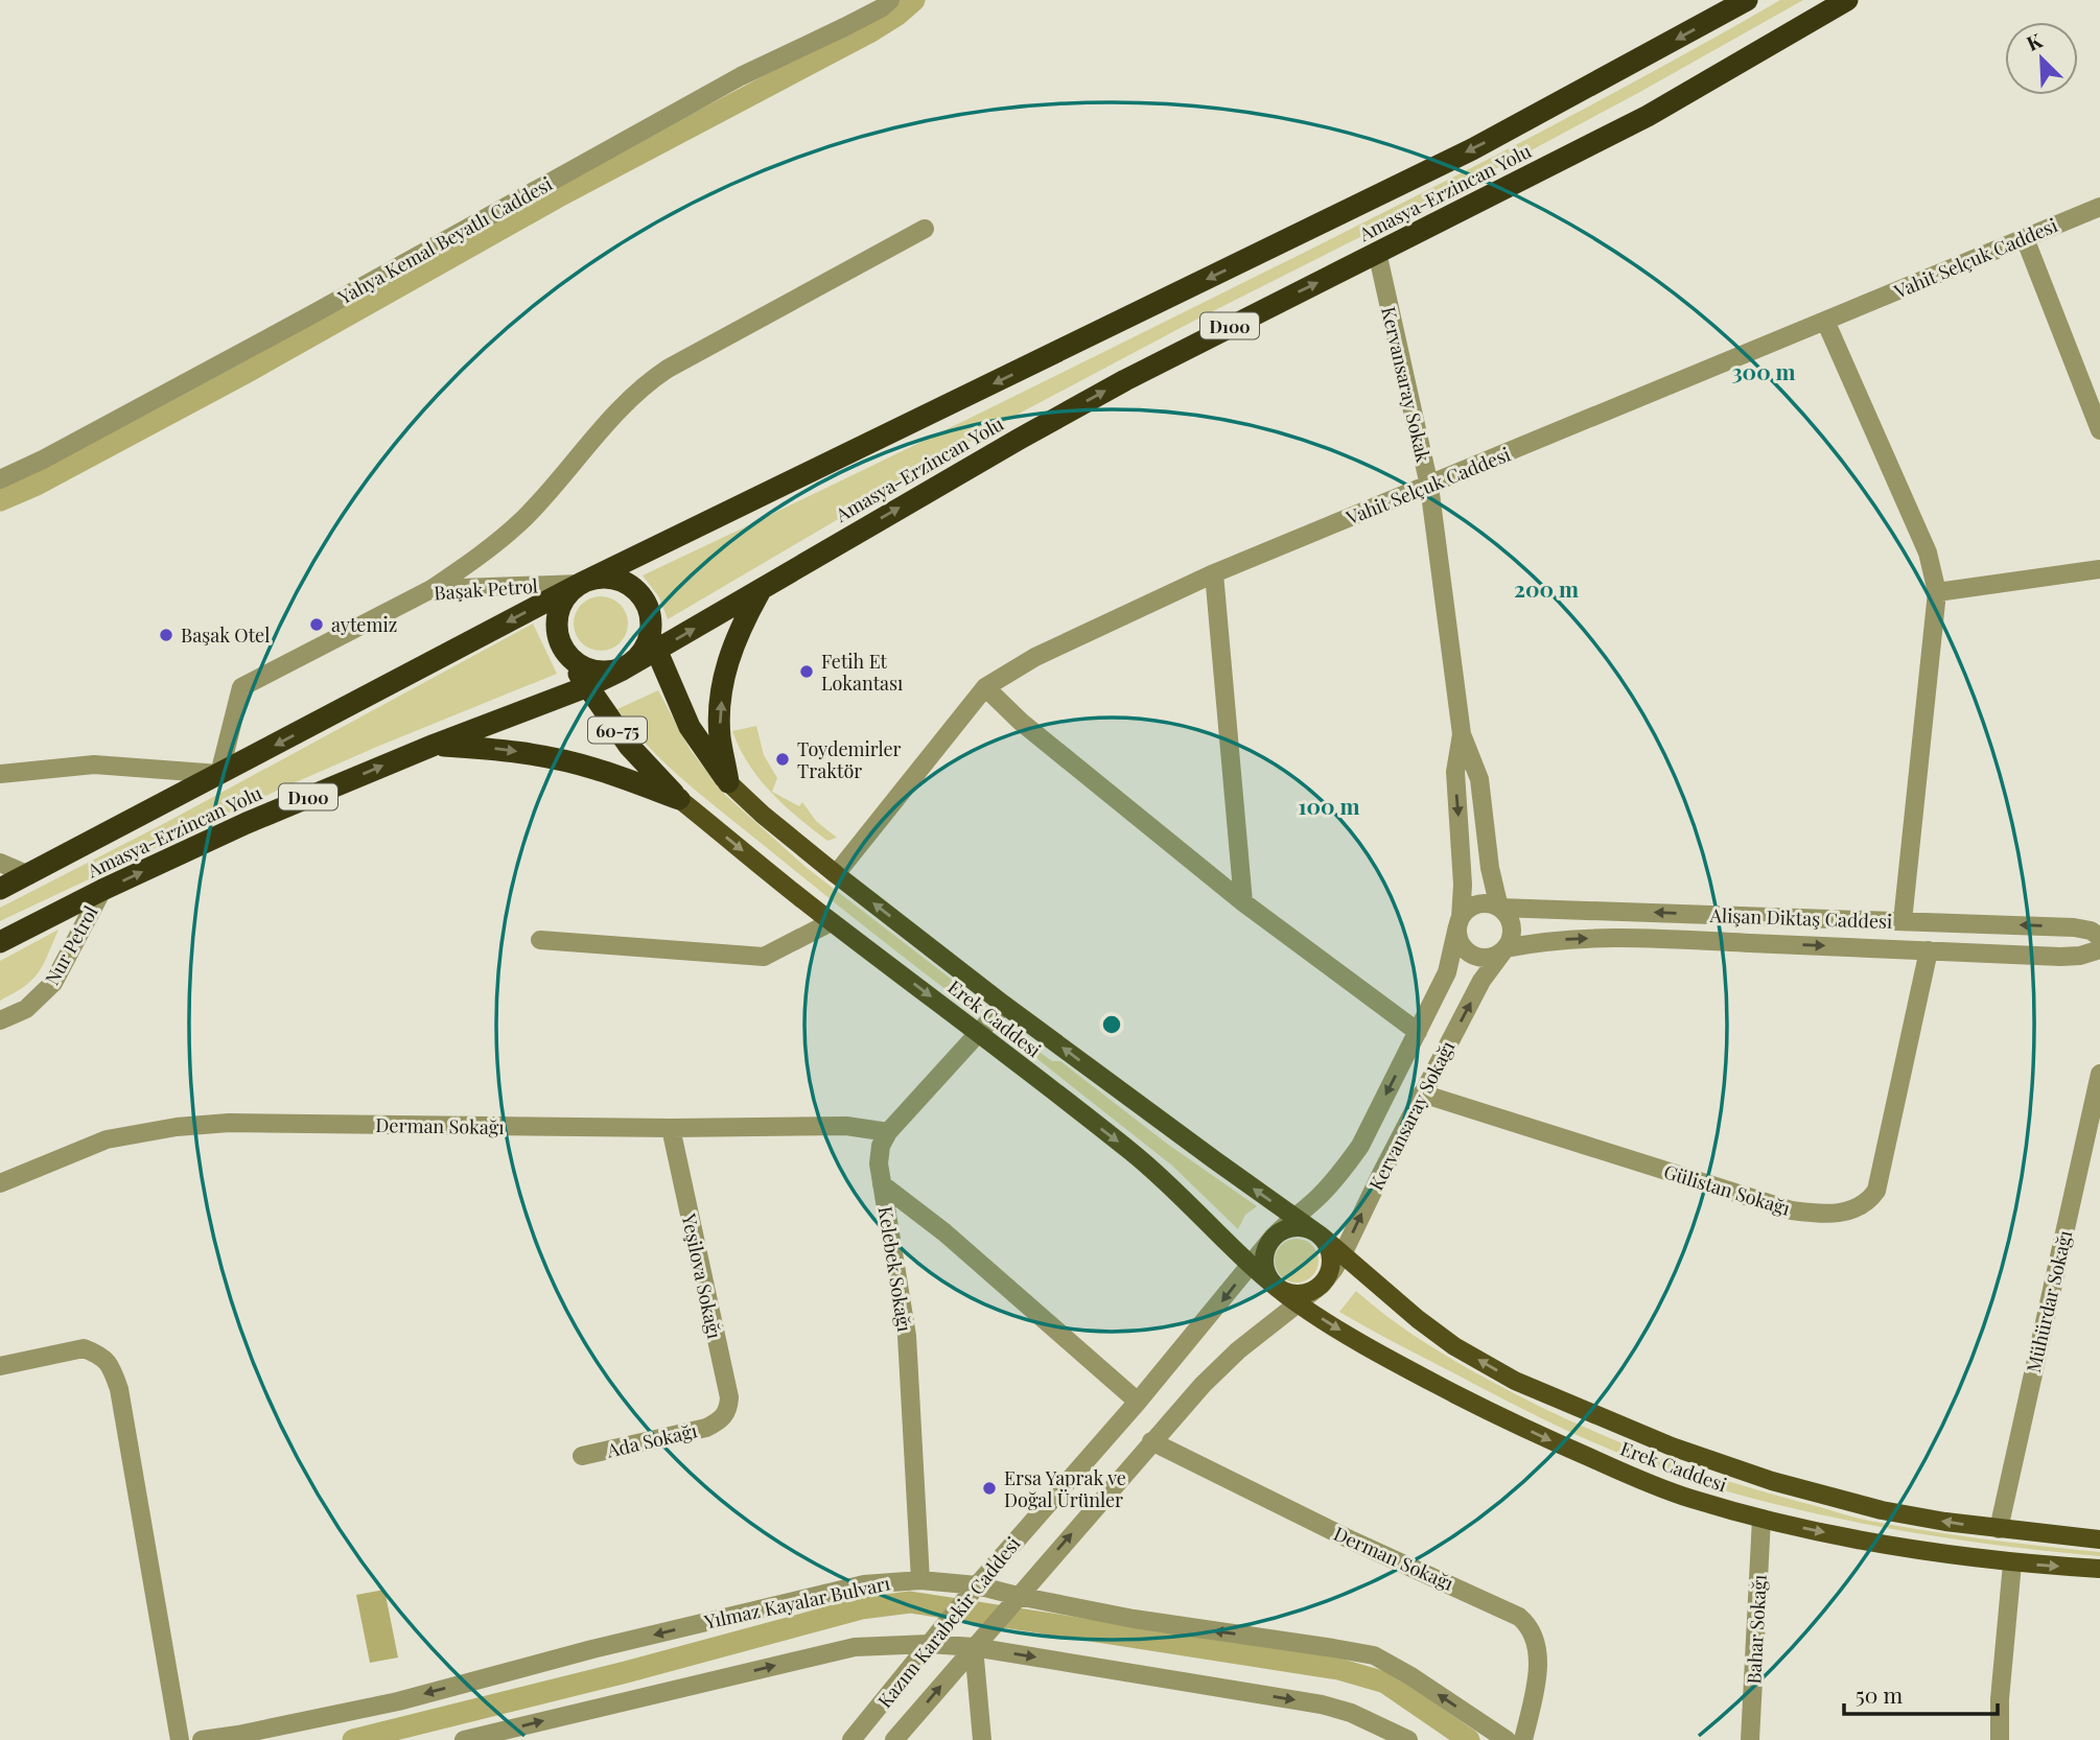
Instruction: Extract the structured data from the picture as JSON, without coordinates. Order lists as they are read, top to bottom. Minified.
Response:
{"streets":{"highway":["Amasya-Erzincan Yolu","D100","60-75"],"main road":["Erek Caddesi"],"street":["Yahya Kemal Beyatlı Caddesi","Vahit Selçuk Caddesi","Kervansaray Sokak","Başak Petrol","Alişan Diktaş Caddesi","Nur Petrol","Kervansaray Sokağı","Derman Sokağı","Gülistan Sokağı","Kelebek Sokağı","Yeşilova Sokağı","Mühürdar Sokağı","Ada Sokağı","Yılmaz Kayalar Bulvarı","Kazım Karabekir Caddesi","Bahar Sokağı"]},"crossings":[["Amasya-Erzincan Yolu","D100"],["Amasya-Erzincan Yolu","Kervansaray Sokak"],["Amasya-Erzincan Yolu","Başak Petrol"],["Amasya-Erzincan Yolu","60-75"],["Amasya-Erzincan Yolu","Nur Petrol"],["Vahit Selçuk Caddesi","Kervansaray Sokak"],["Vahit Selçuk Caddesi","Erek Caddesi"],["D100","Başak Petrol"],["D100","60-75"],["Kervansaray Sokak","Alişan Diktaş Caddesi"],["Kervansaray Sokak","Kervansaray Sokağı"],["Başak Petrol","60-75"],["60-75","Erek Caddesi"],["Alişan Diktaş Caddesi","Kervansaray Sokağı"],["Alişan Diktaş Caddesi","Gülistan Sokağı"],["Erek Caddesi","Kervansaray Sokağı"],["Erek Caddesi","Kelebek Sokağı"],["Erek Caddesi","Mühürdar Sokağı"],["Erek Caddesi","Kazım Karabekir Caddesi"],["Erek Caddesi","Bahar Sokağı"],["Kervansaray Sokağı","Gülistan Sokağı"],["Kervansaray Sokağı","Kazım Karabekir Caddesi"],["Derman Sokağı","Kelebek Sokağı"],["Derman Sokağı","Yeşilova Sokağı"],["Derman Sokağı","Kazım Karabekir Caddesi"],["Kelebek Sokağı","Yılmaz Kayalar Bulvarı"],["Yeşilova Sokağı","Ada Sokağı"],["Yılmaz Kayalar Bulvarı","Kazım Karabekir Caddesi"]],"places":["aytemiz","Başak Otel","Fetih Et Lokantası","Toydemirler Traktör","Ersa Yaprak ve Doğal Ürünler"],"scale_bar":"50 m","north":"top left","rings":["300 m","200 m","100 m"]}
